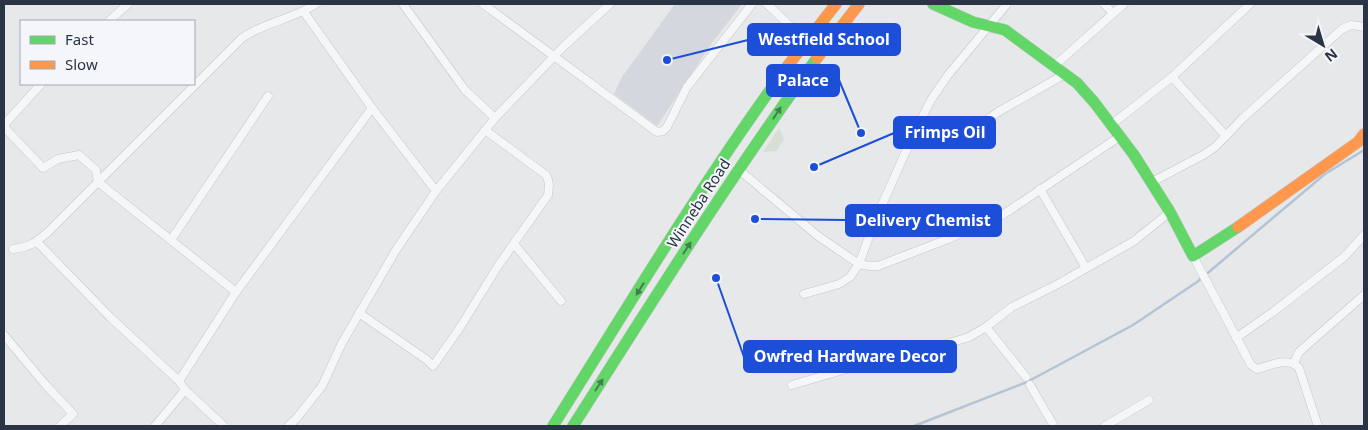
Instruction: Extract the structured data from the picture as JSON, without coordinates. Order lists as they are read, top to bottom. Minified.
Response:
{"streets":{"main road":["Winneba Road"]},"places":["Westfield School","Palace","Frimps Oil","Delivery Chemist","Owfred Hardware Decor"],"legend":["Fast","Slow"],"north":"bottom right"}
